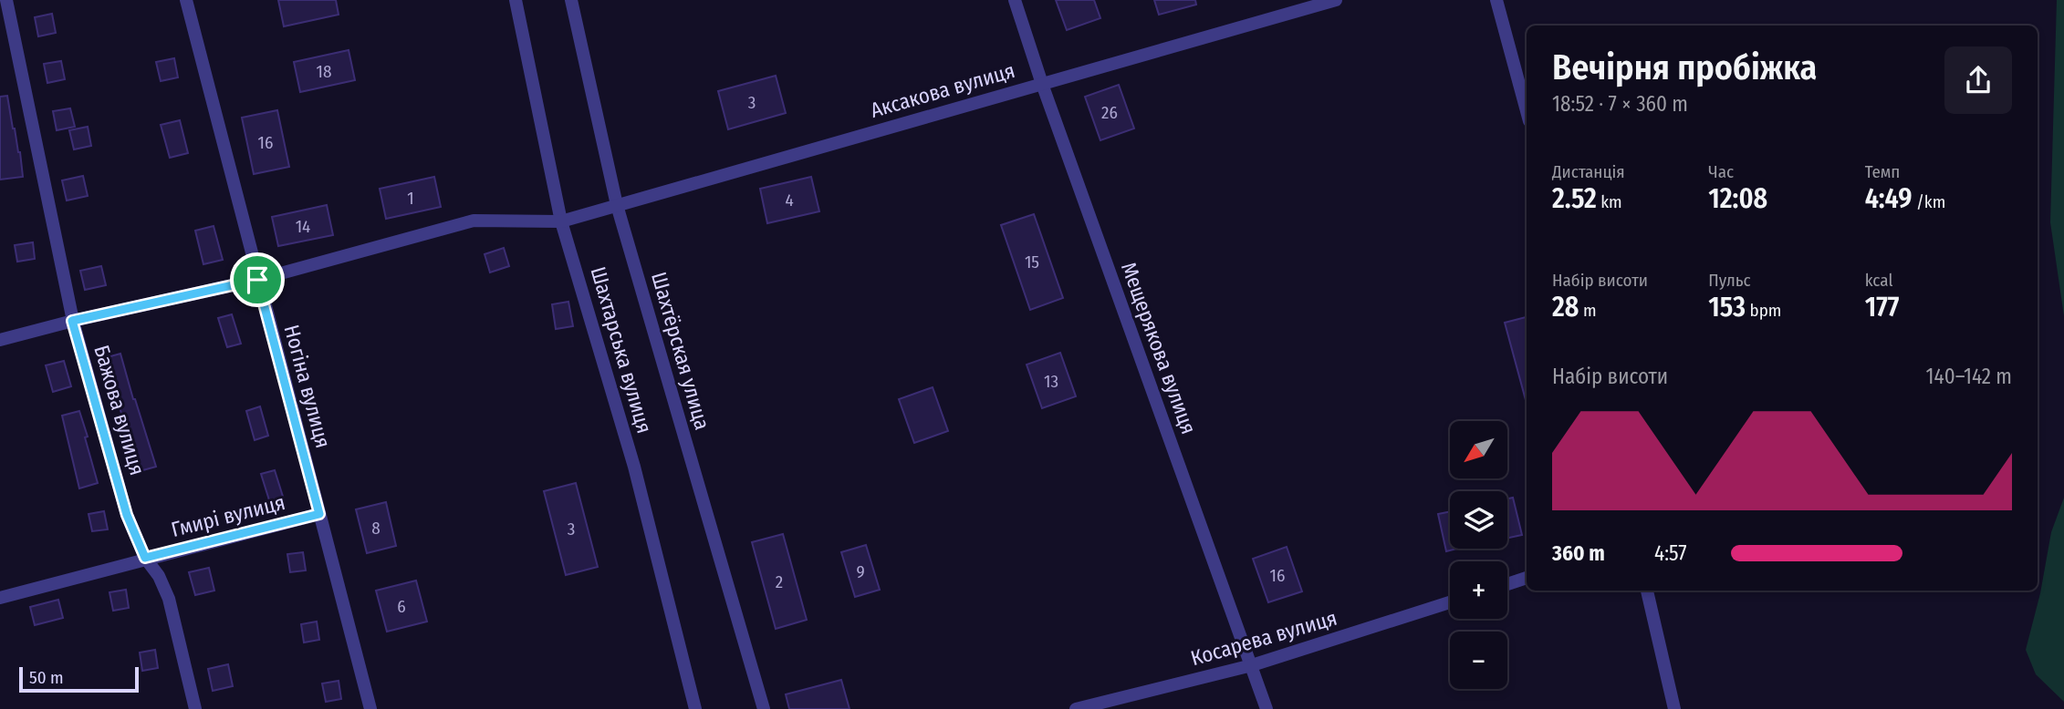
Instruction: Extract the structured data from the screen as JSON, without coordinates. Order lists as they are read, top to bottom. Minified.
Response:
{"streets":{"street":["Аксакова вулиця","Мещерякова вулиця","Шахтарська вулиця","Шахтёрская улица","Ногіна вулиця","Бажова вулиця","Гмирі вулиця","Косарева вулиця"]},"crossings":[["Аксакова вулиця","Мещерякова вулиця"],["Аксакова вулиця","Шахтарська вулиця"],["Аксакова вулиця","Шахтёрская улица"],["Аксакова вулиця","Ногіна вулиця"],["Аксакова вулиця","Бажова вулиця"],["Мещерякова вулиця","Косарева вулиця"],["Ногіна вулиця","Гмирі вулиця"],["Бажова вулиця","Гмирі вулиця"]],"house_numbers":["18","3","26","16","1","4","14","15","13","8","3","9","16","2","6"],"scale_bar":"50 m","north":"bottom left","page":{"heading":["Вечірня пробіжка","18:52 · 7 × 360 m"],"stats":[["Дистанція","2.52 km"],["Час","12:08"],["Темп","4:49 /km"],["Набір висоти","28 m"],["Пульс","153 bpm"],["kcal","177"]],"chart":["Набір висоти","140–142 m"],"map_buttons":["+","−"],"list":[{"name":"360 m","note":"4:57"}],"scale":"50 m"}}
